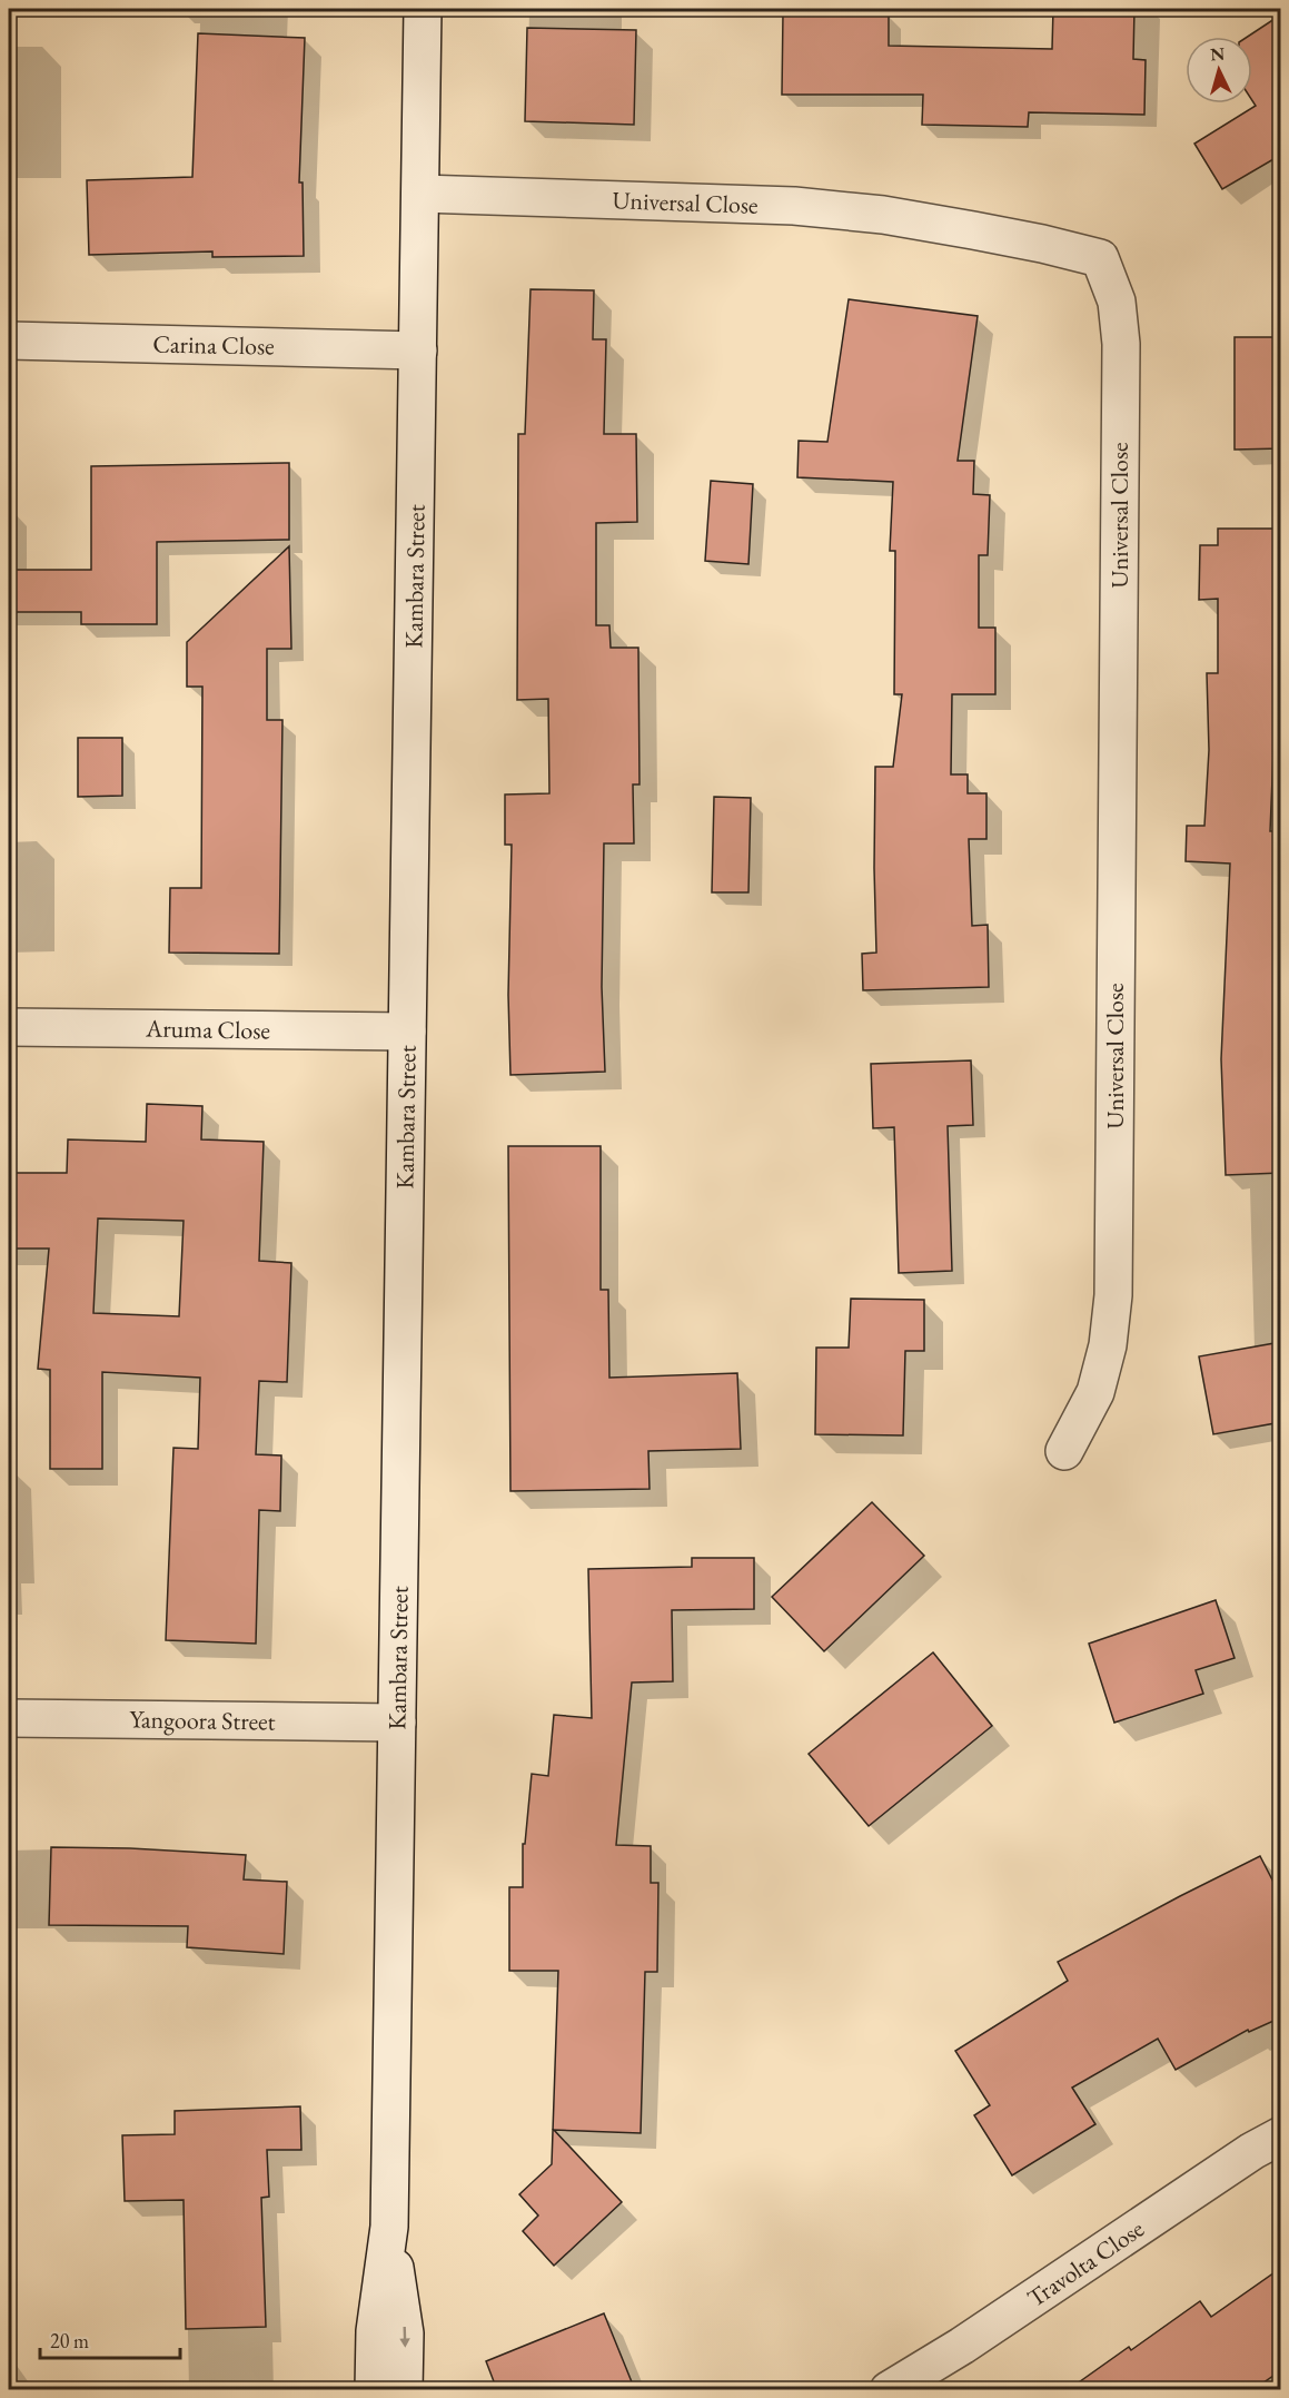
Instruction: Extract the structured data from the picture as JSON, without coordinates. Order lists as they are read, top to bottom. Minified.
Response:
{"streets":{"street":["Universal Close","Carina Close","Kambara Street","Aruma Close","Yangoora Street","Travolta Close"]},"crossings":[["Universal Close","Kambara Street"],["Carina Close","Kambara Street"],["Kambara Street","Aruma Close"],["Kambara Street","Yangoora Street"]],"scale_bar":"20 m","north":"top"}
